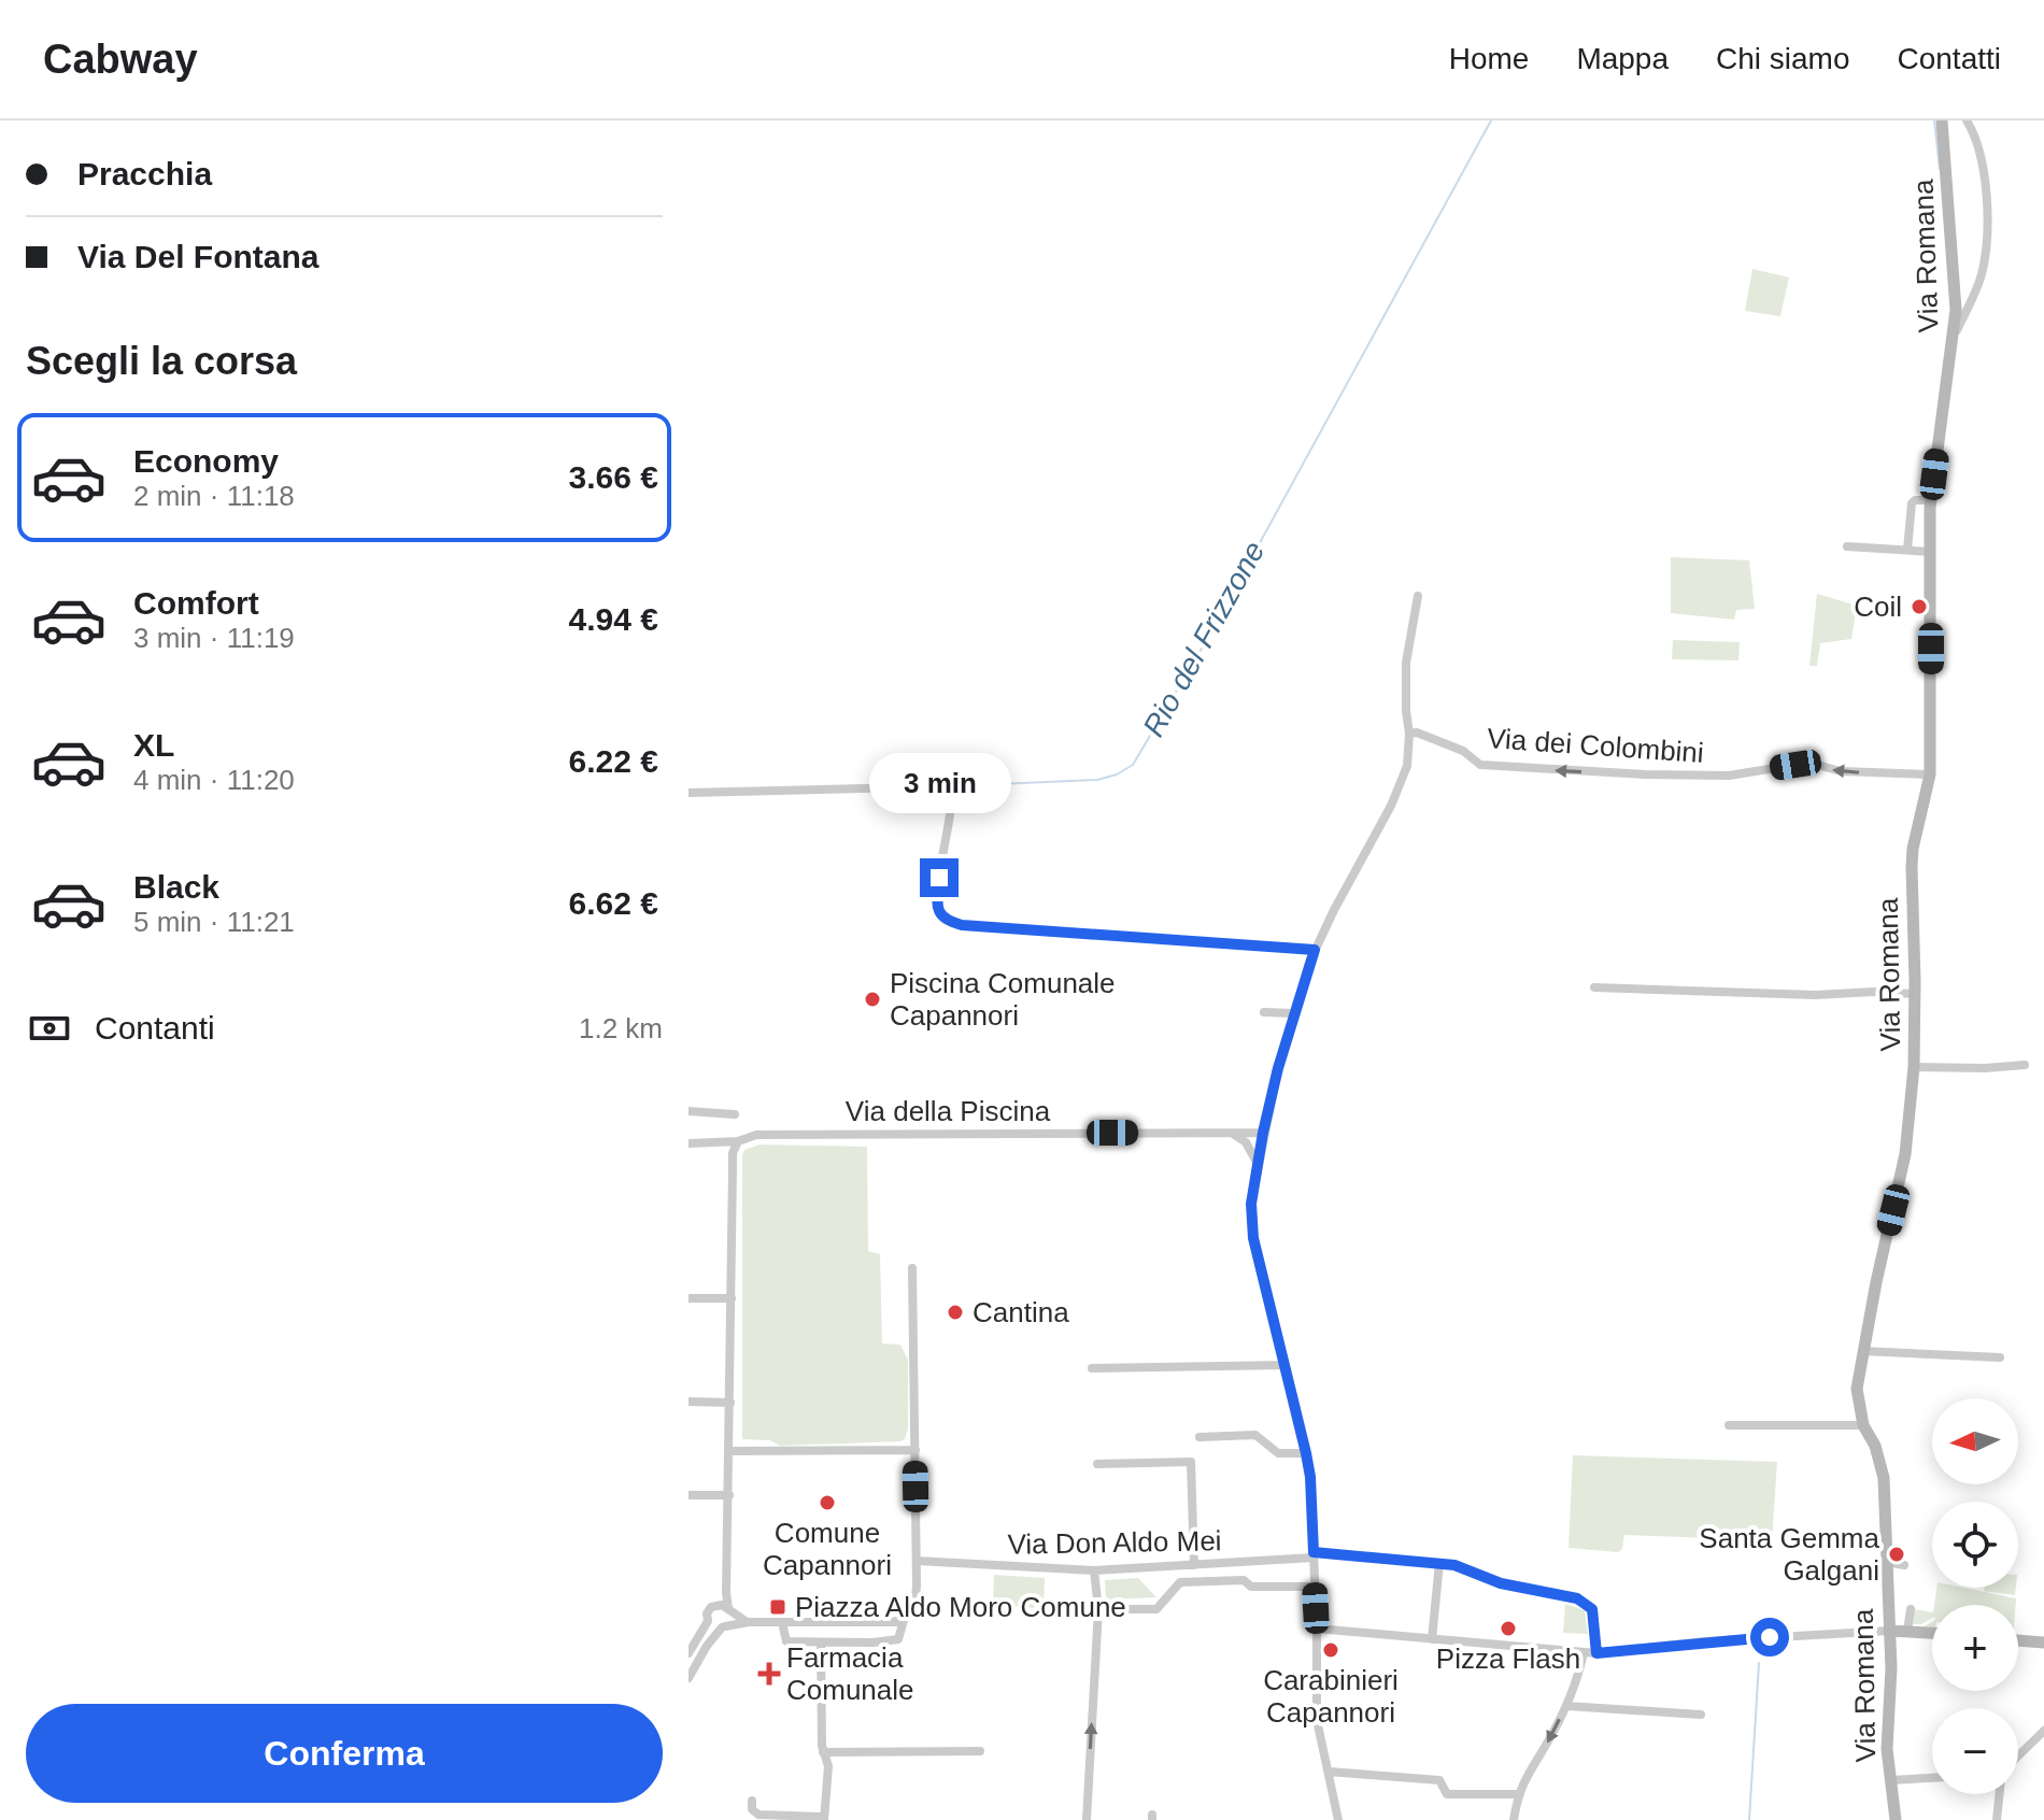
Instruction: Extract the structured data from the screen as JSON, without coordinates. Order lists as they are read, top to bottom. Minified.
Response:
{"streets":{"street":["Via Romana","Via dei Colombini","Via della Piscina","Via Don Aldo Mei"]},"crossings":[["Via Romana","Via dei Colombini"]],"one_way":["Via dei Colombini"],"water":["Rio del Frizzone"],"places":{"other":["Coil","Piscina Comunale Capannori","Cantina","Comune Capannori","Santa Gemma Galgani","Pizza Flash","Carabinieri Capannori"],"transit":["Piazza Aldo Moro Comune"],"health":["Farmacia Comunale"]},"north":"left","page":{"header":"Cabway","nav":["Home","Mappa","Chi siamo","Contatti"],"banner":["Pracchia","Via Del Fontana"],"heading":"Scegli la corsa","list":[{"name":"Economy","note":"2 min · 11:18","value":"3.66 €"},{"name":"Comfort","note":"3 min · 11:19","value":"4.94 €"},{"name":"XL","note":"4 min · 11:20","value":"6.22 €"},{"name":"Black","note":"5 min · 11:21","value":"6.62 €"}],"bubble":"3 min","pay":["Contanti","1.2 km"],"map_buttons":["+","−"],"buttons":"Conferma"}}
